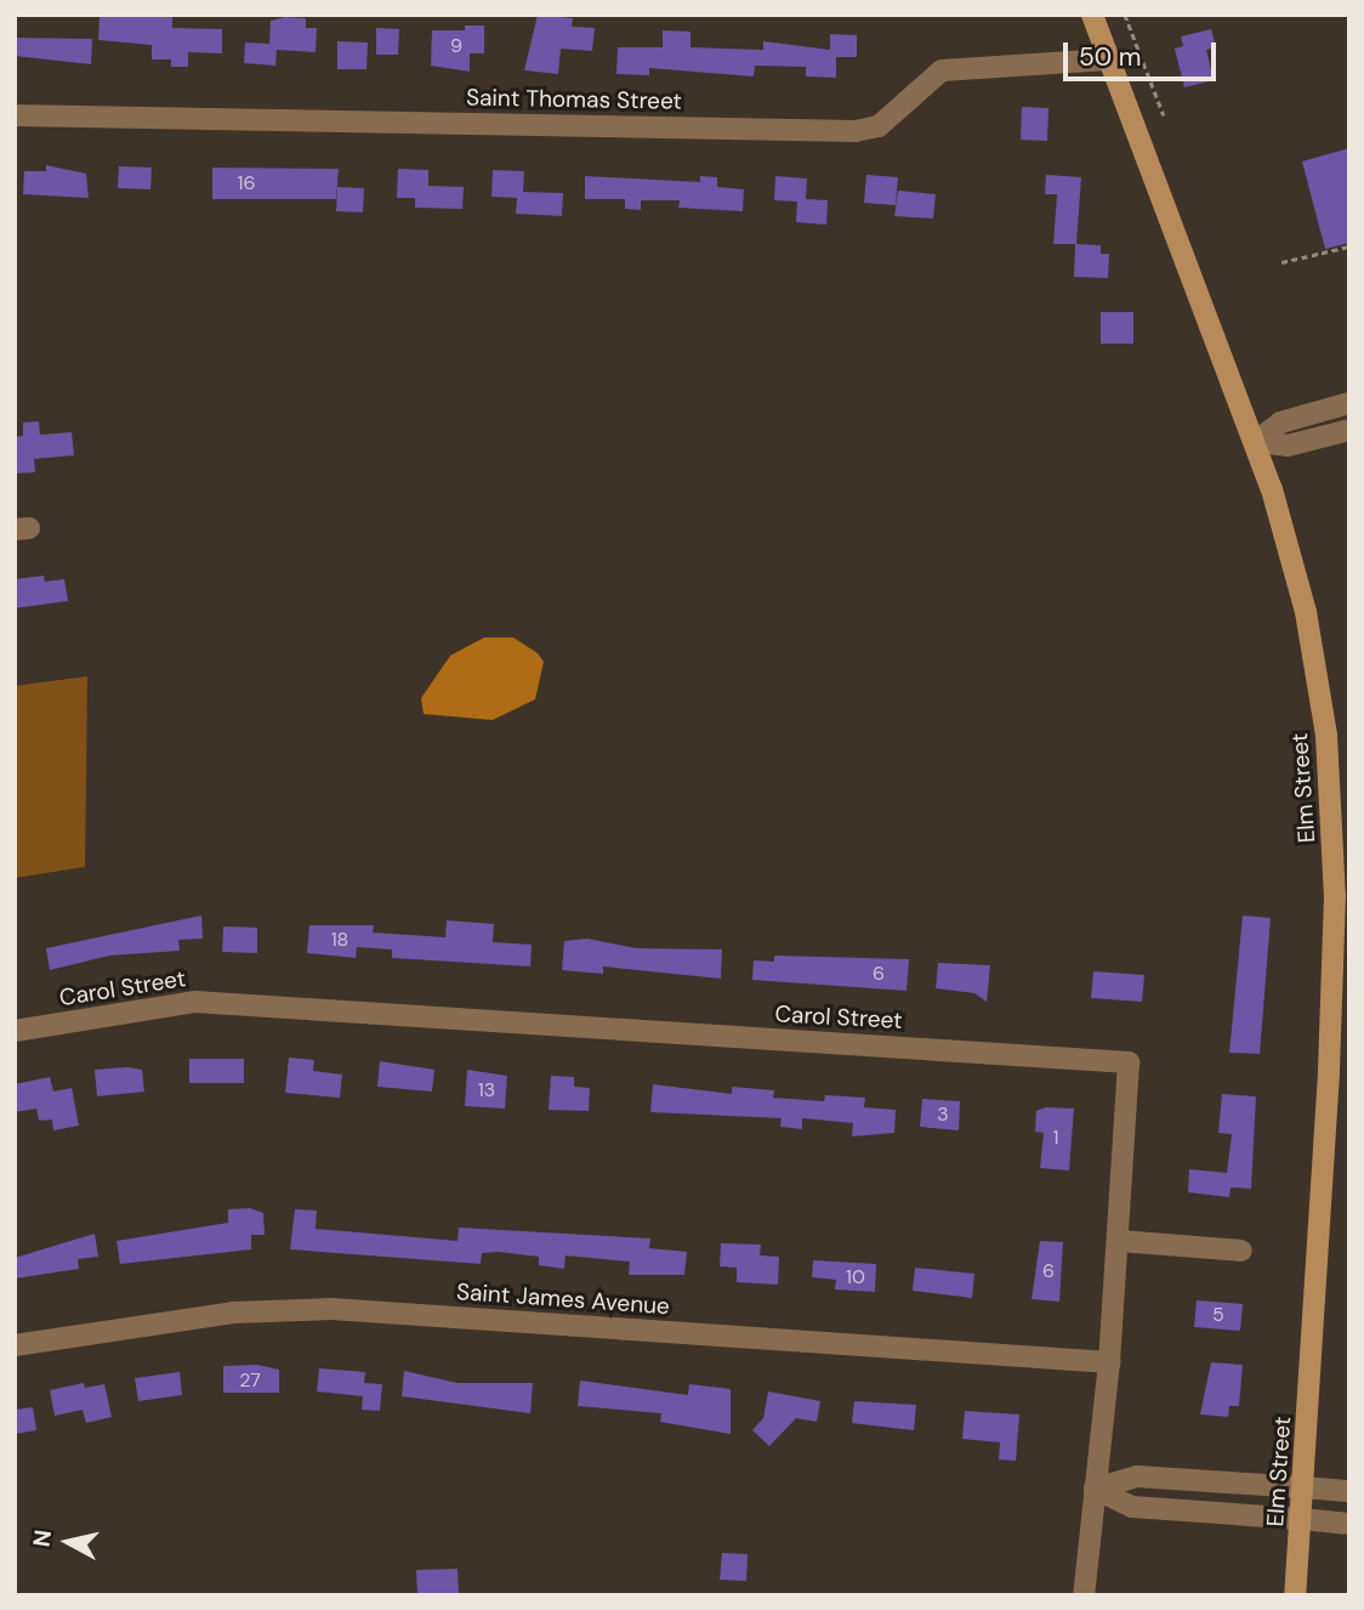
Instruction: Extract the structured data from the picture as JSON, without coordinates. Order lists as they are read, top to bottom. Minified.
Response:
{"streets":{"main road":["Elm Street"],"street":["Saint Thomas Street","Carol Street","Saint James Avenue"]},"crossings":[["Saint Thomas Street","Elm Street"],["Carol Street","Saint James Avenue"]],"house_numbers":["9","16","18","6","13","3","1","6","10","5","27"],"scale_bar":"50 m","north":"left"}
